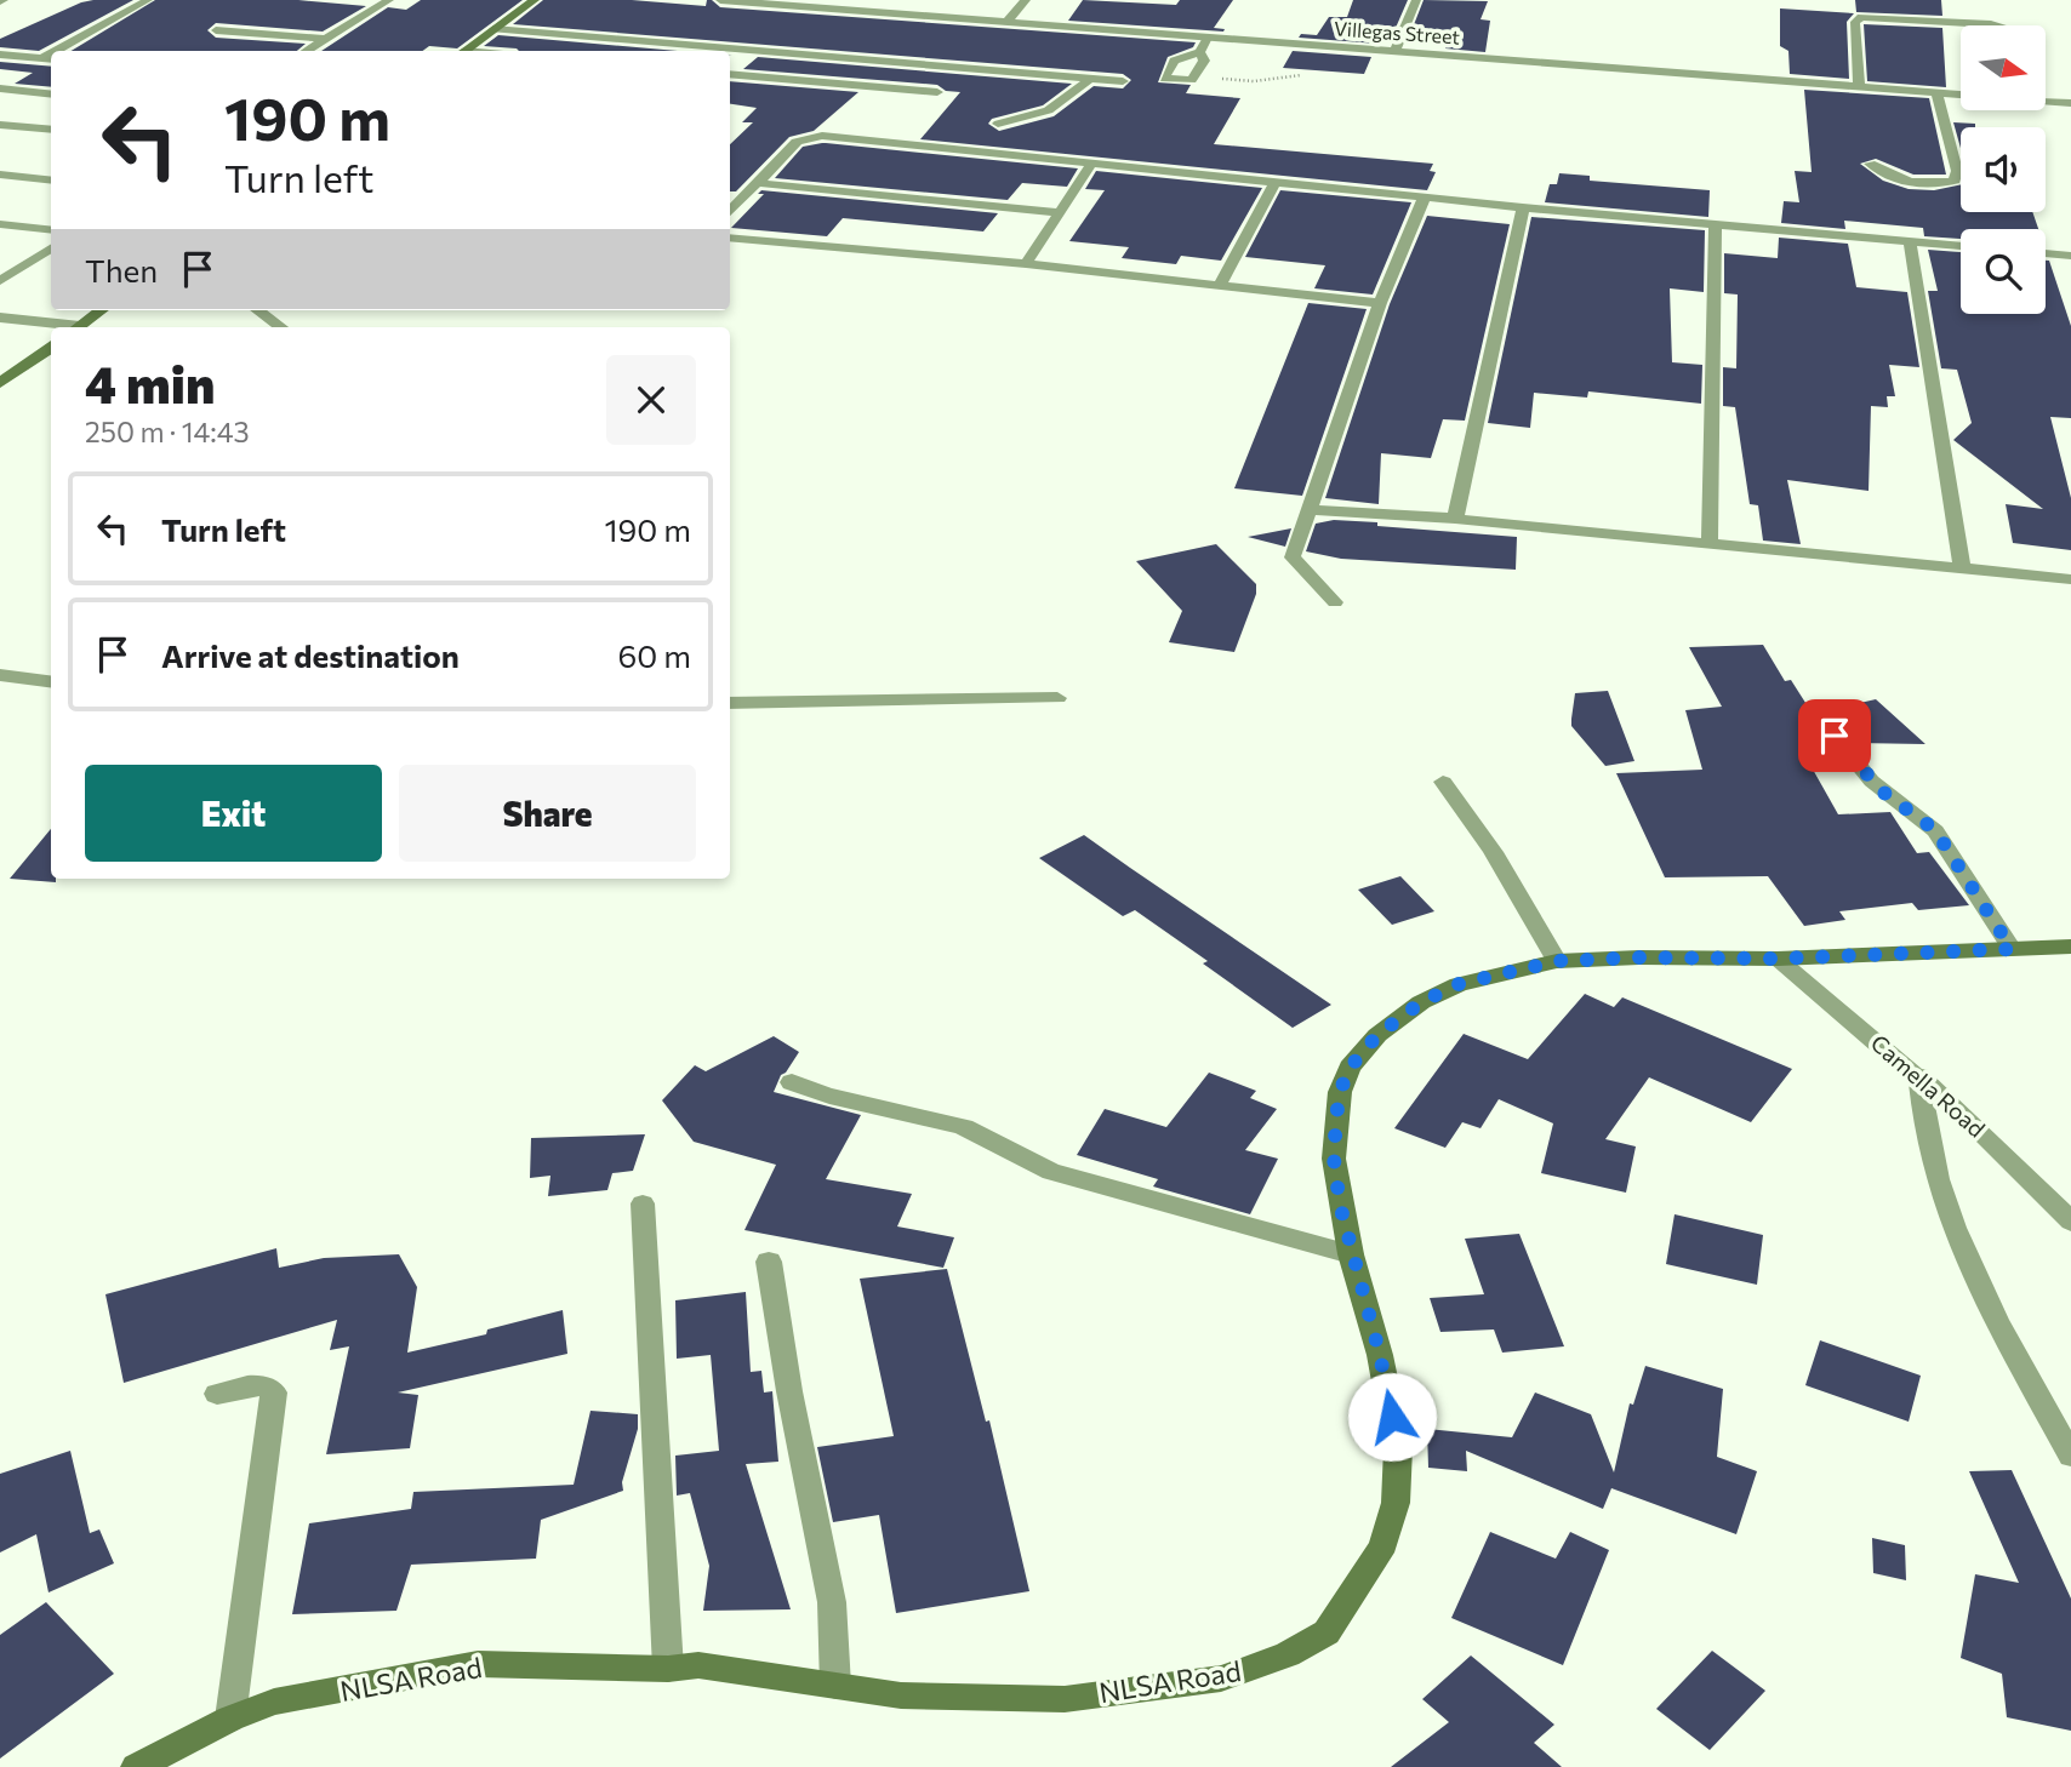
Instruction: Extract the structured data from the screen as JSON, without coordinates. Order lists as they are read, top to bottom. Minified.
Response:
{"streets":{"main road":["NLSA Road"],"street":["Villegas Street","Camella Road"]},"crossings":[["Camella Road","NLSA Road"]],"north":"right","page":{"turn":["190 m","Turn left"],"then":"Then","heading":["4 min","250 m · 14:43"],"list":[{"name":"Turn left","value":"190 m"},{"name":"Arrive at destination","value":"60 m"}],"buttons":["Exit","Share"]}}
